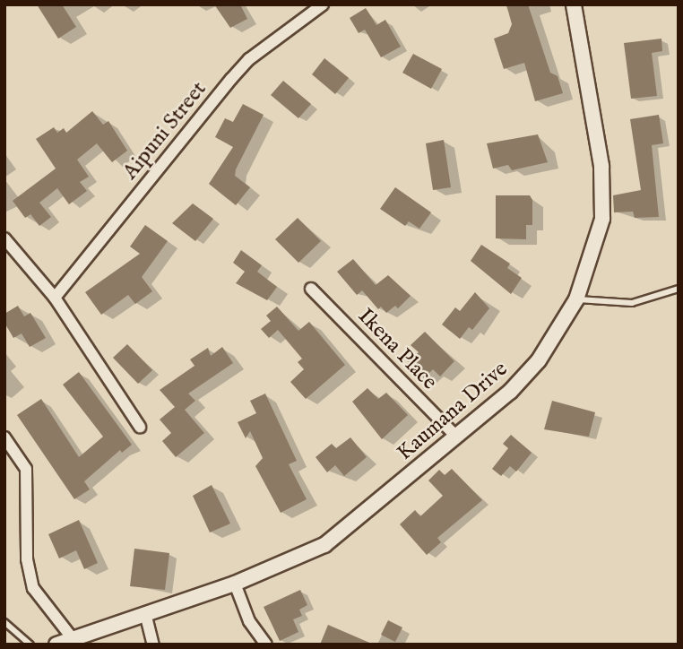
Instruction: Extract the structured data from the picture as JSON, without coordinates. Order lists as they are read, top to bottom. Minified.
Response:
{"streets":{"street":["Aipuni Street","Ikena Place","Kaumana Drive"]},"crossings":[["Ikena Place","Kaumana Drive"]]}
